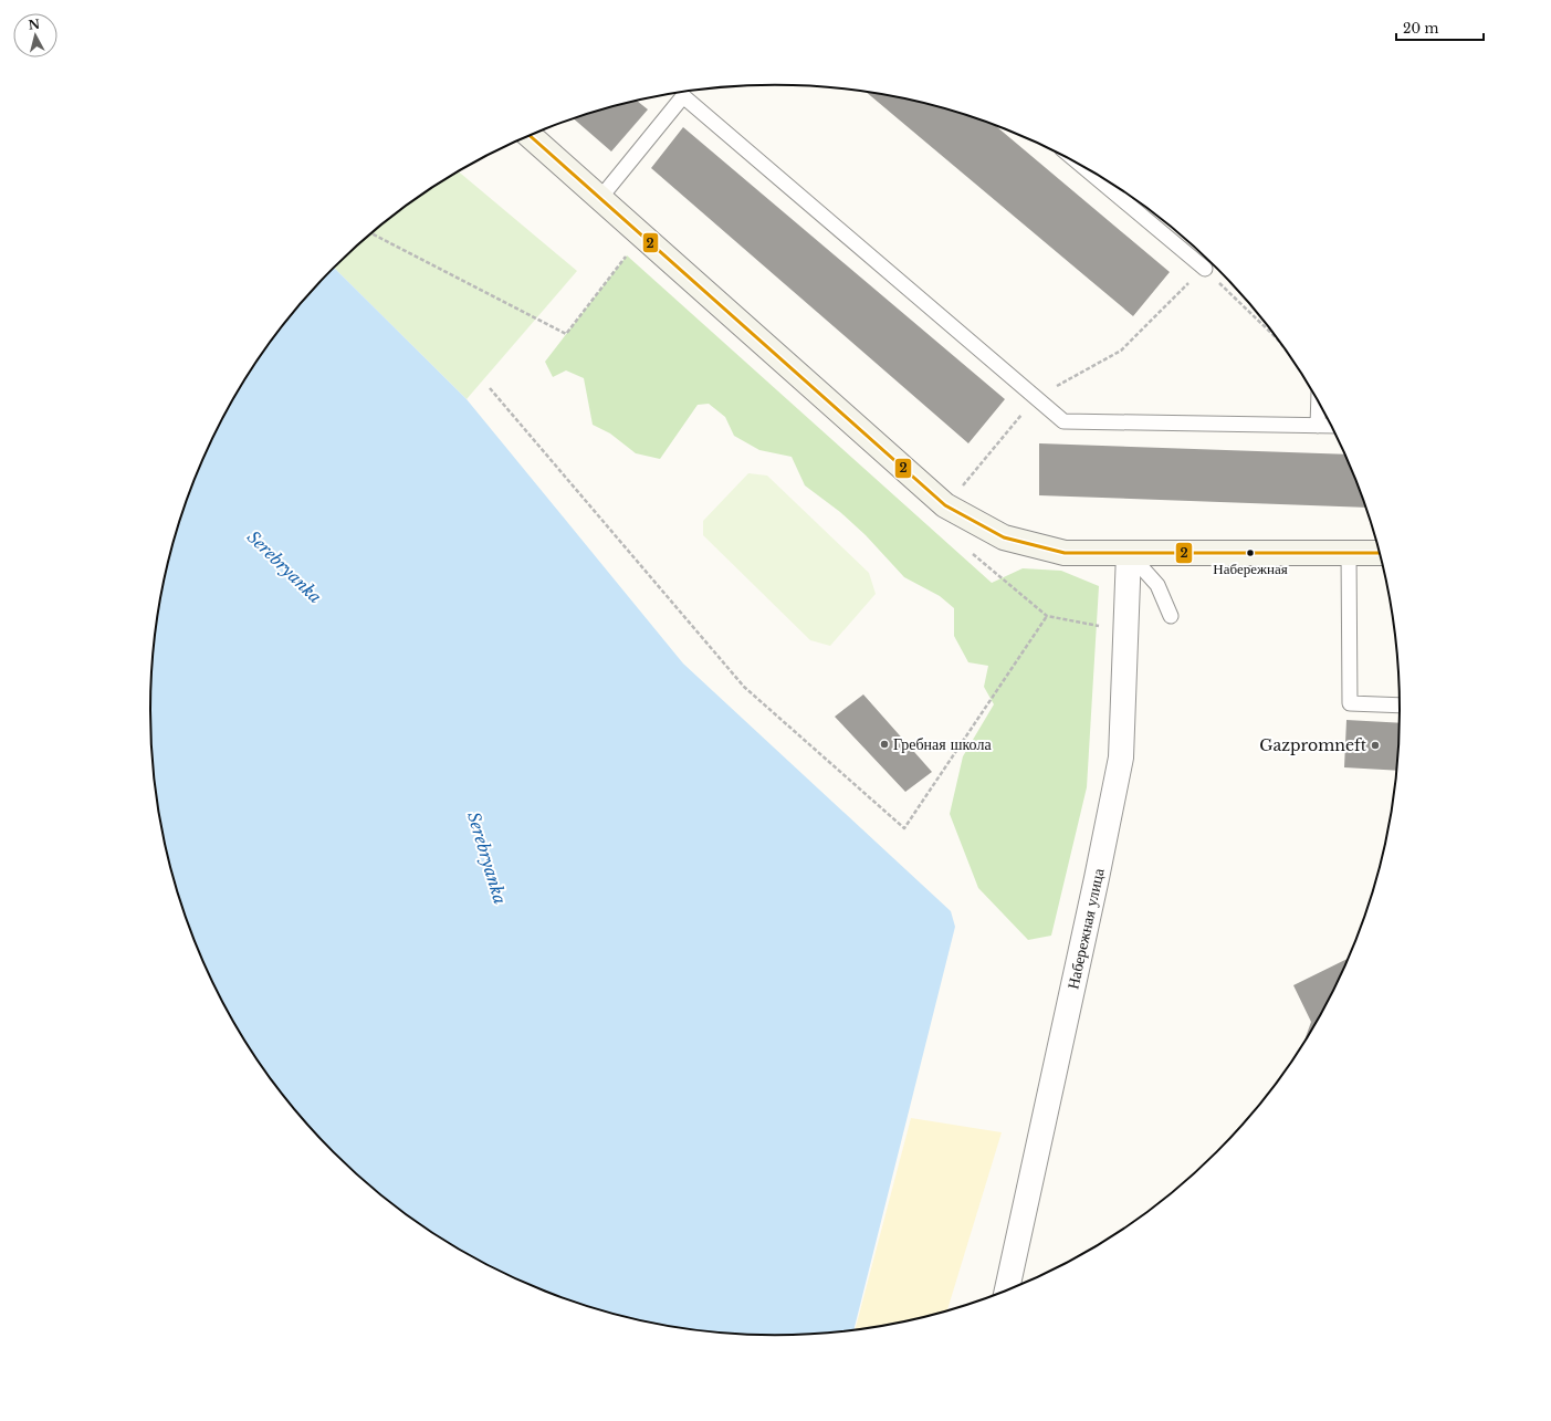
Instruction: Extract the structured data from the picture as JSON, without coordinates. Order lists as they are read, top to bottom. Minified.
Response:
{"streets":{"street":["Набережная улица"]},"water":["Serebryanka"],"places":["Набережная","Гребная школа","Gazpromneft"],"lines":["transit line 2"],"scale_bar":"20 m","north":"top"}
